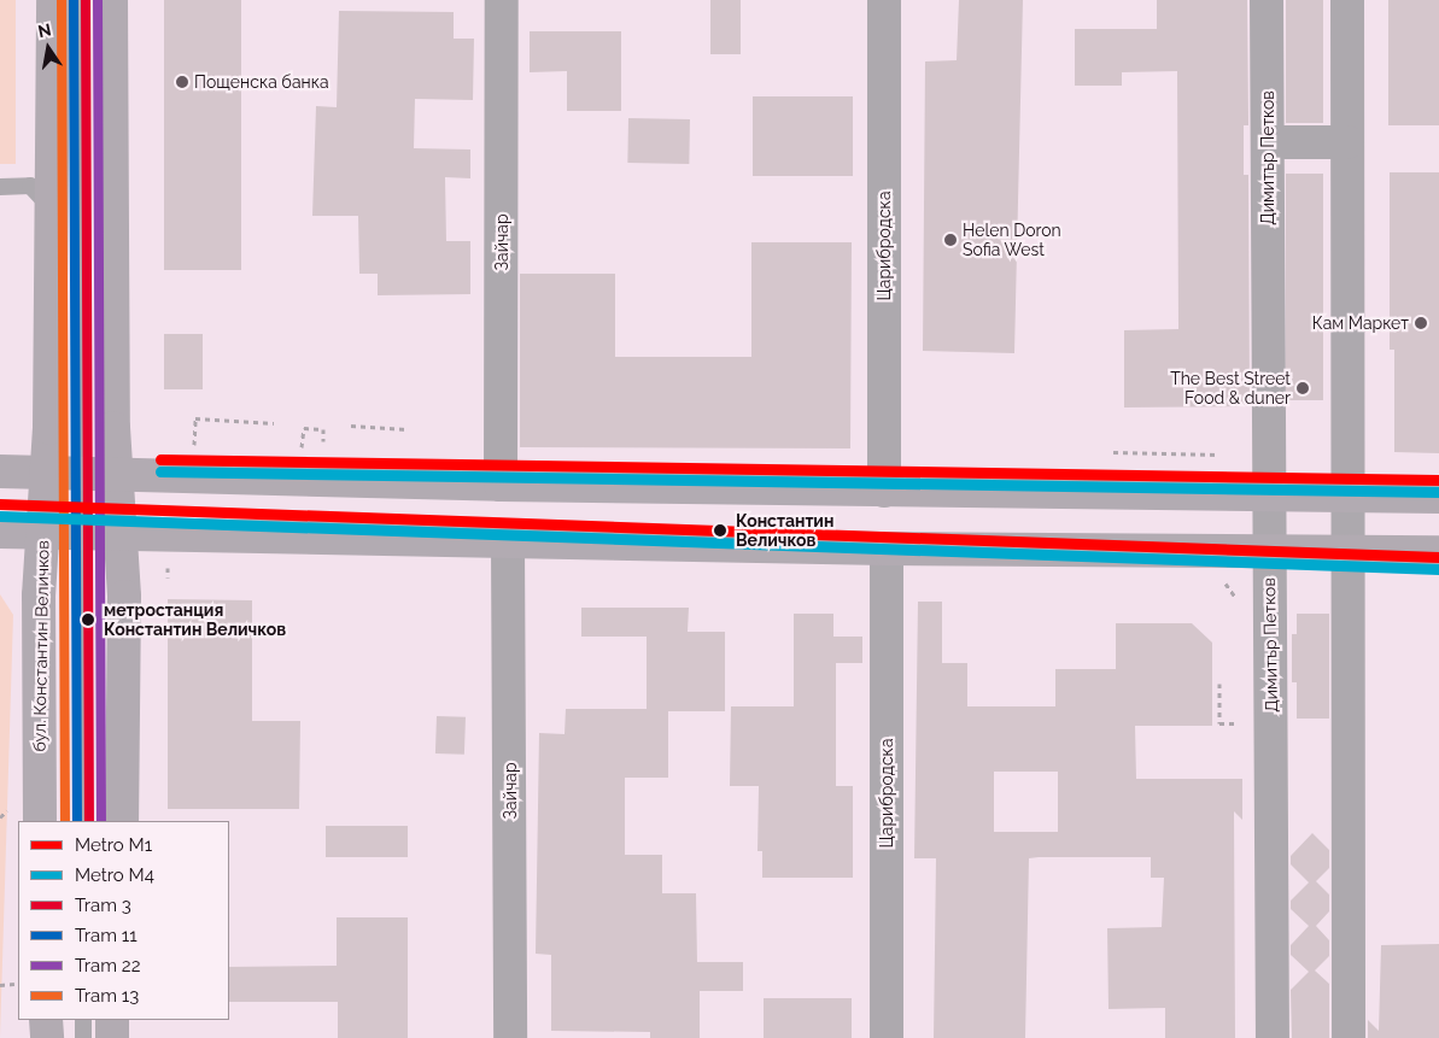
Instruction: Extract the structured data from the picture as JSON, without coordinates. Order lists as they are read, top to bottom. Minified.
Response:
{"streets":{"main road":["бул. Константин Величков"],"street":["Димитър Петков","Зайчар","Царибродска"]},"places":["Пощенска банка","Helen Doron Sofia West","Кам Маркет","The Best Street Food & duner","Константин Величков","метростанция Константин Величков"],"lines":["tram line 3","tram line 11","tram line 22","tram line 13","metro line M1","metro line M4"],"legend":["Metro M1","Metro M4","Tram 3","Tram 11","Tram 22","Tram 13"],"north":"top"}
